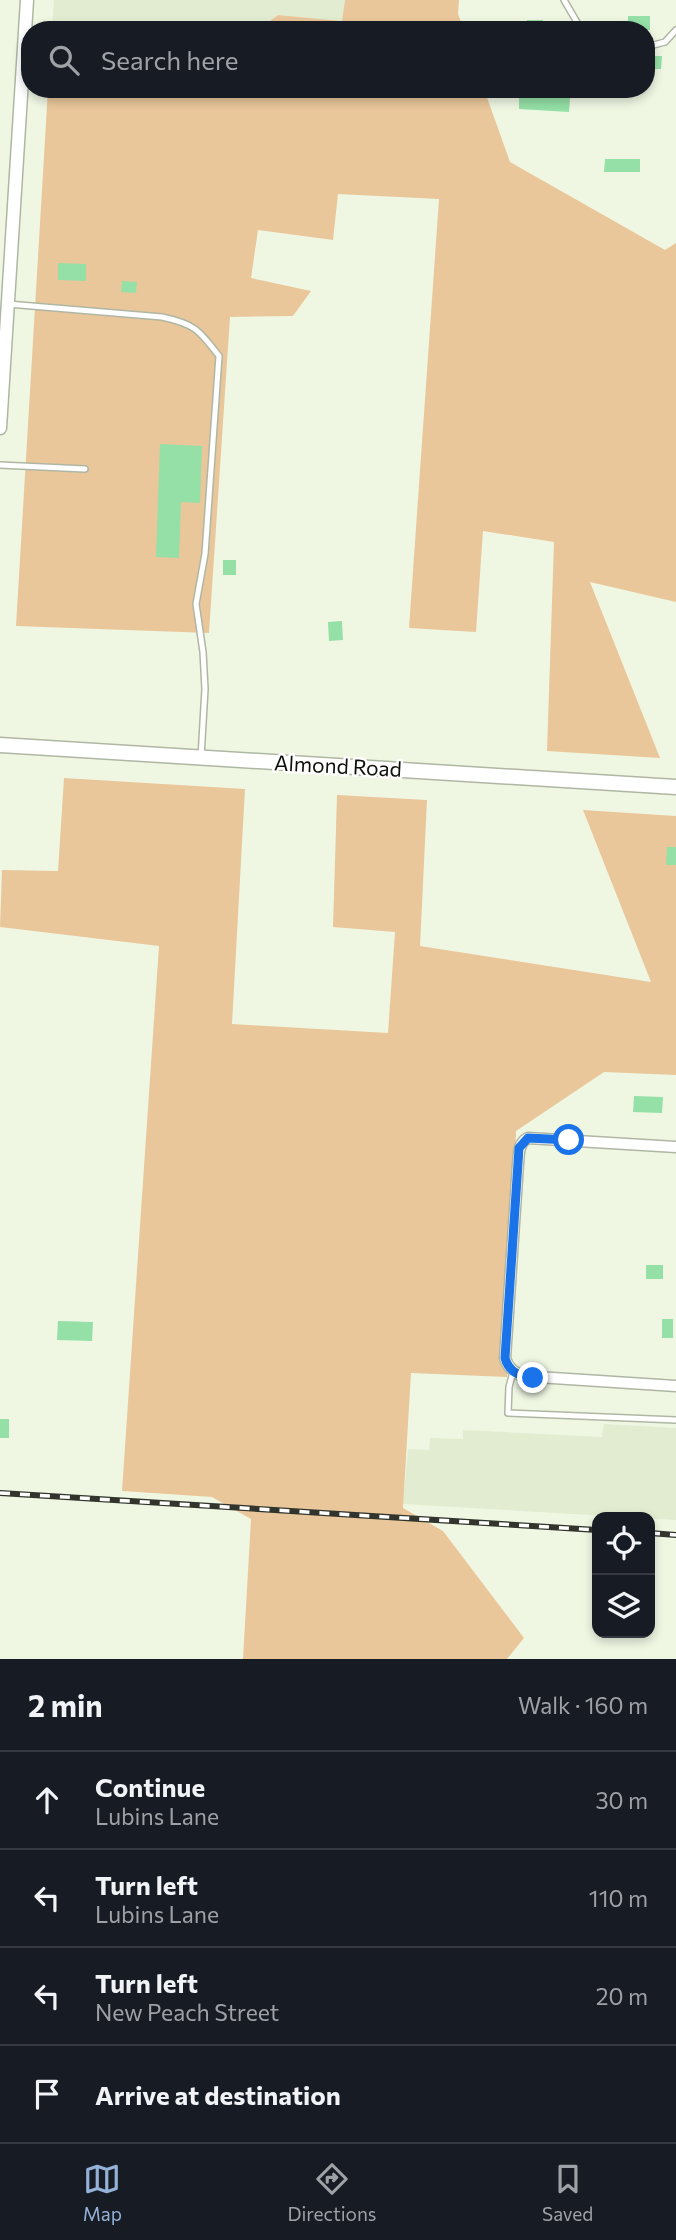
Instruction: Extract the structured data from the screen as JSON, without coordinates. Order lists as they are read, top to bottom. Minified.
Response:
{"streets":{"main road":["Almond Road"]},"page":{"search":"Search here","heading":["2 min","Walk · 160 m"],"list":[["Continue","Lubins Lane","30 m"],["Turn left","Lubins Lane","110 m"],["Turn left","New Peach Street","20 m"],"Arrive at destination"],"nav":["Map","Directions","Saved"]}}
